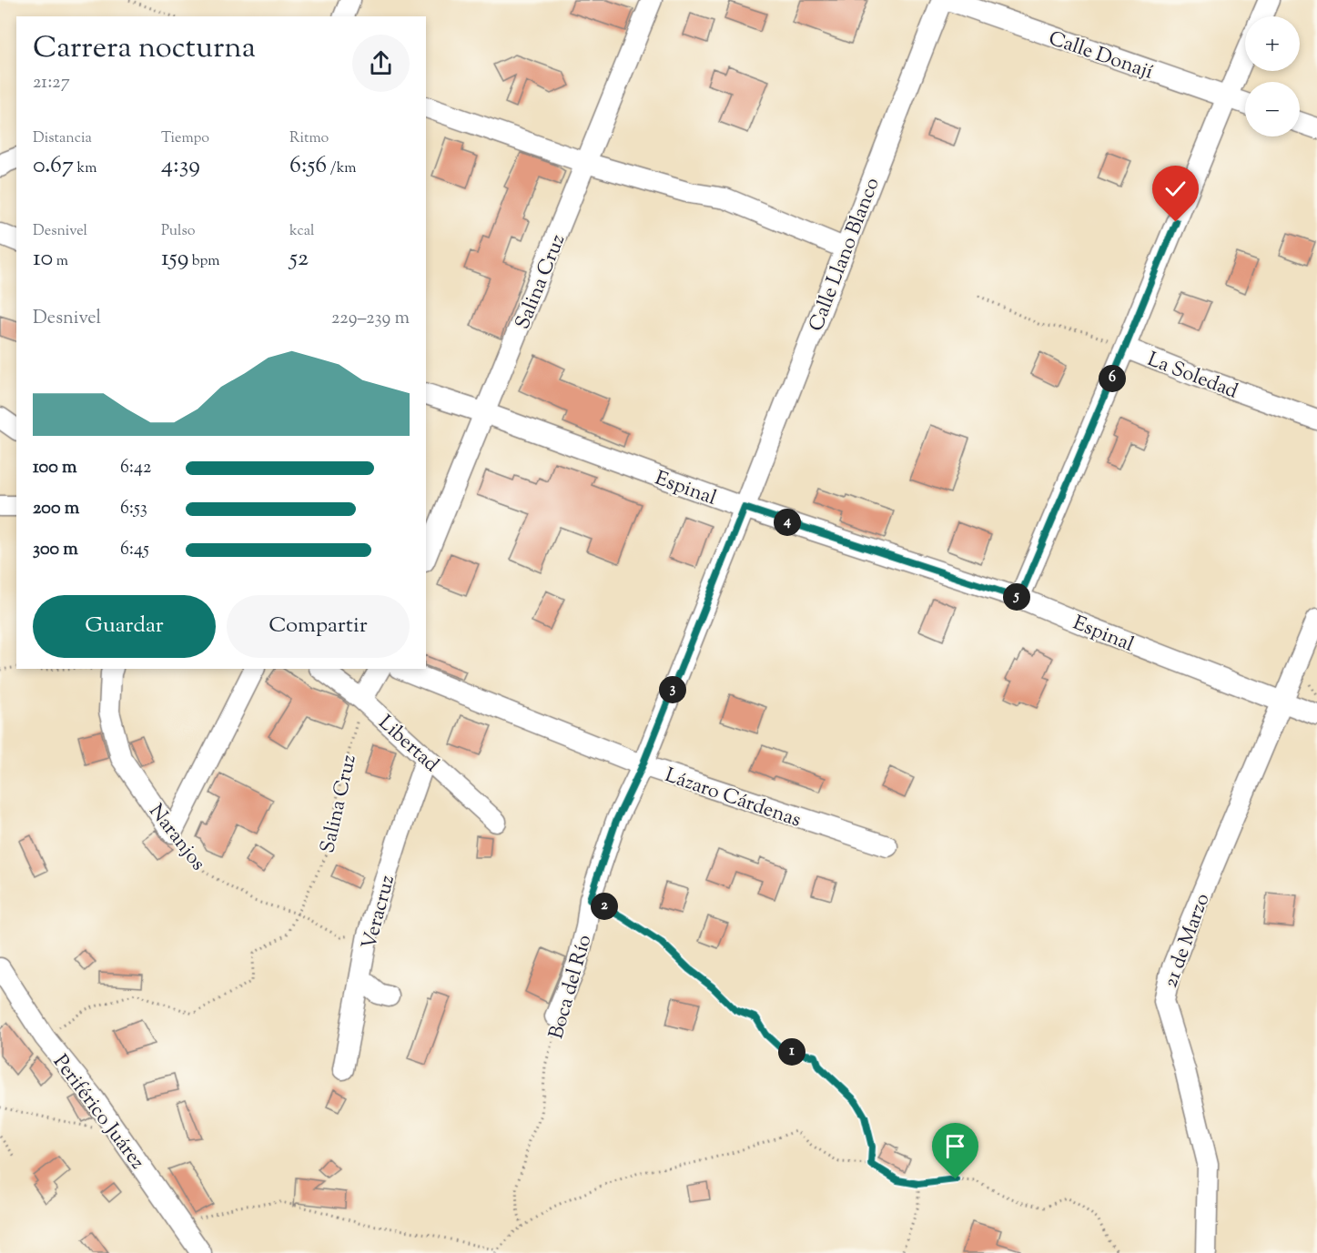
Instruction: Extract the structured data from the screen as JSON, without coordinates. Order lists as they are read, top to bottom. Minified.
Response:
{"streets":{"street":["Calle Donají","Calle Llano Blanco","Salina Cruz","La Soledad","Espinal","Libertad","Lázaro Cárdenas","Naranjos","Veracruz","21 de Marzo","Boca del Río","Periférico Juárez"]},"crossings":[["Calle Llano Blanco","Espinal"],["Calle Llano Blanco","Boca del Río"],["Salina Cruz","Espinal"],["Salina Cruz","Libertad"],["Salina Cruz","Naranjos"],["Salina Cruz","Periférico Juárez"],["Espinal","21 de Marzo"],["Espinal","Boca del Río"],["Libertad","Veracruz"],["Lázaro Cárdenas","Boca del Río"],["Naranjos","Veracruz"]],"page":{"map_buttons":["+","−"],"heading":["Carrera nocturna","21:27"],"stats":[["Distancia","0.67 km"],["Tiempo","4:39"],["Ritmo","6:56 /km"],["Desnivel","10 m"],["Pulso","159 bpm"],["kcal","52"]],"chart":["Desnivel","229–239 m"],"pins":["6","4","5","3","2","1"],"list":[{"name":"100 m","note":"6:42"},{"name":"200 m","note":"6:53"},{"name":"300 m","note":"6:45"}],"buttons":["Guardar","Compartir"]}}
